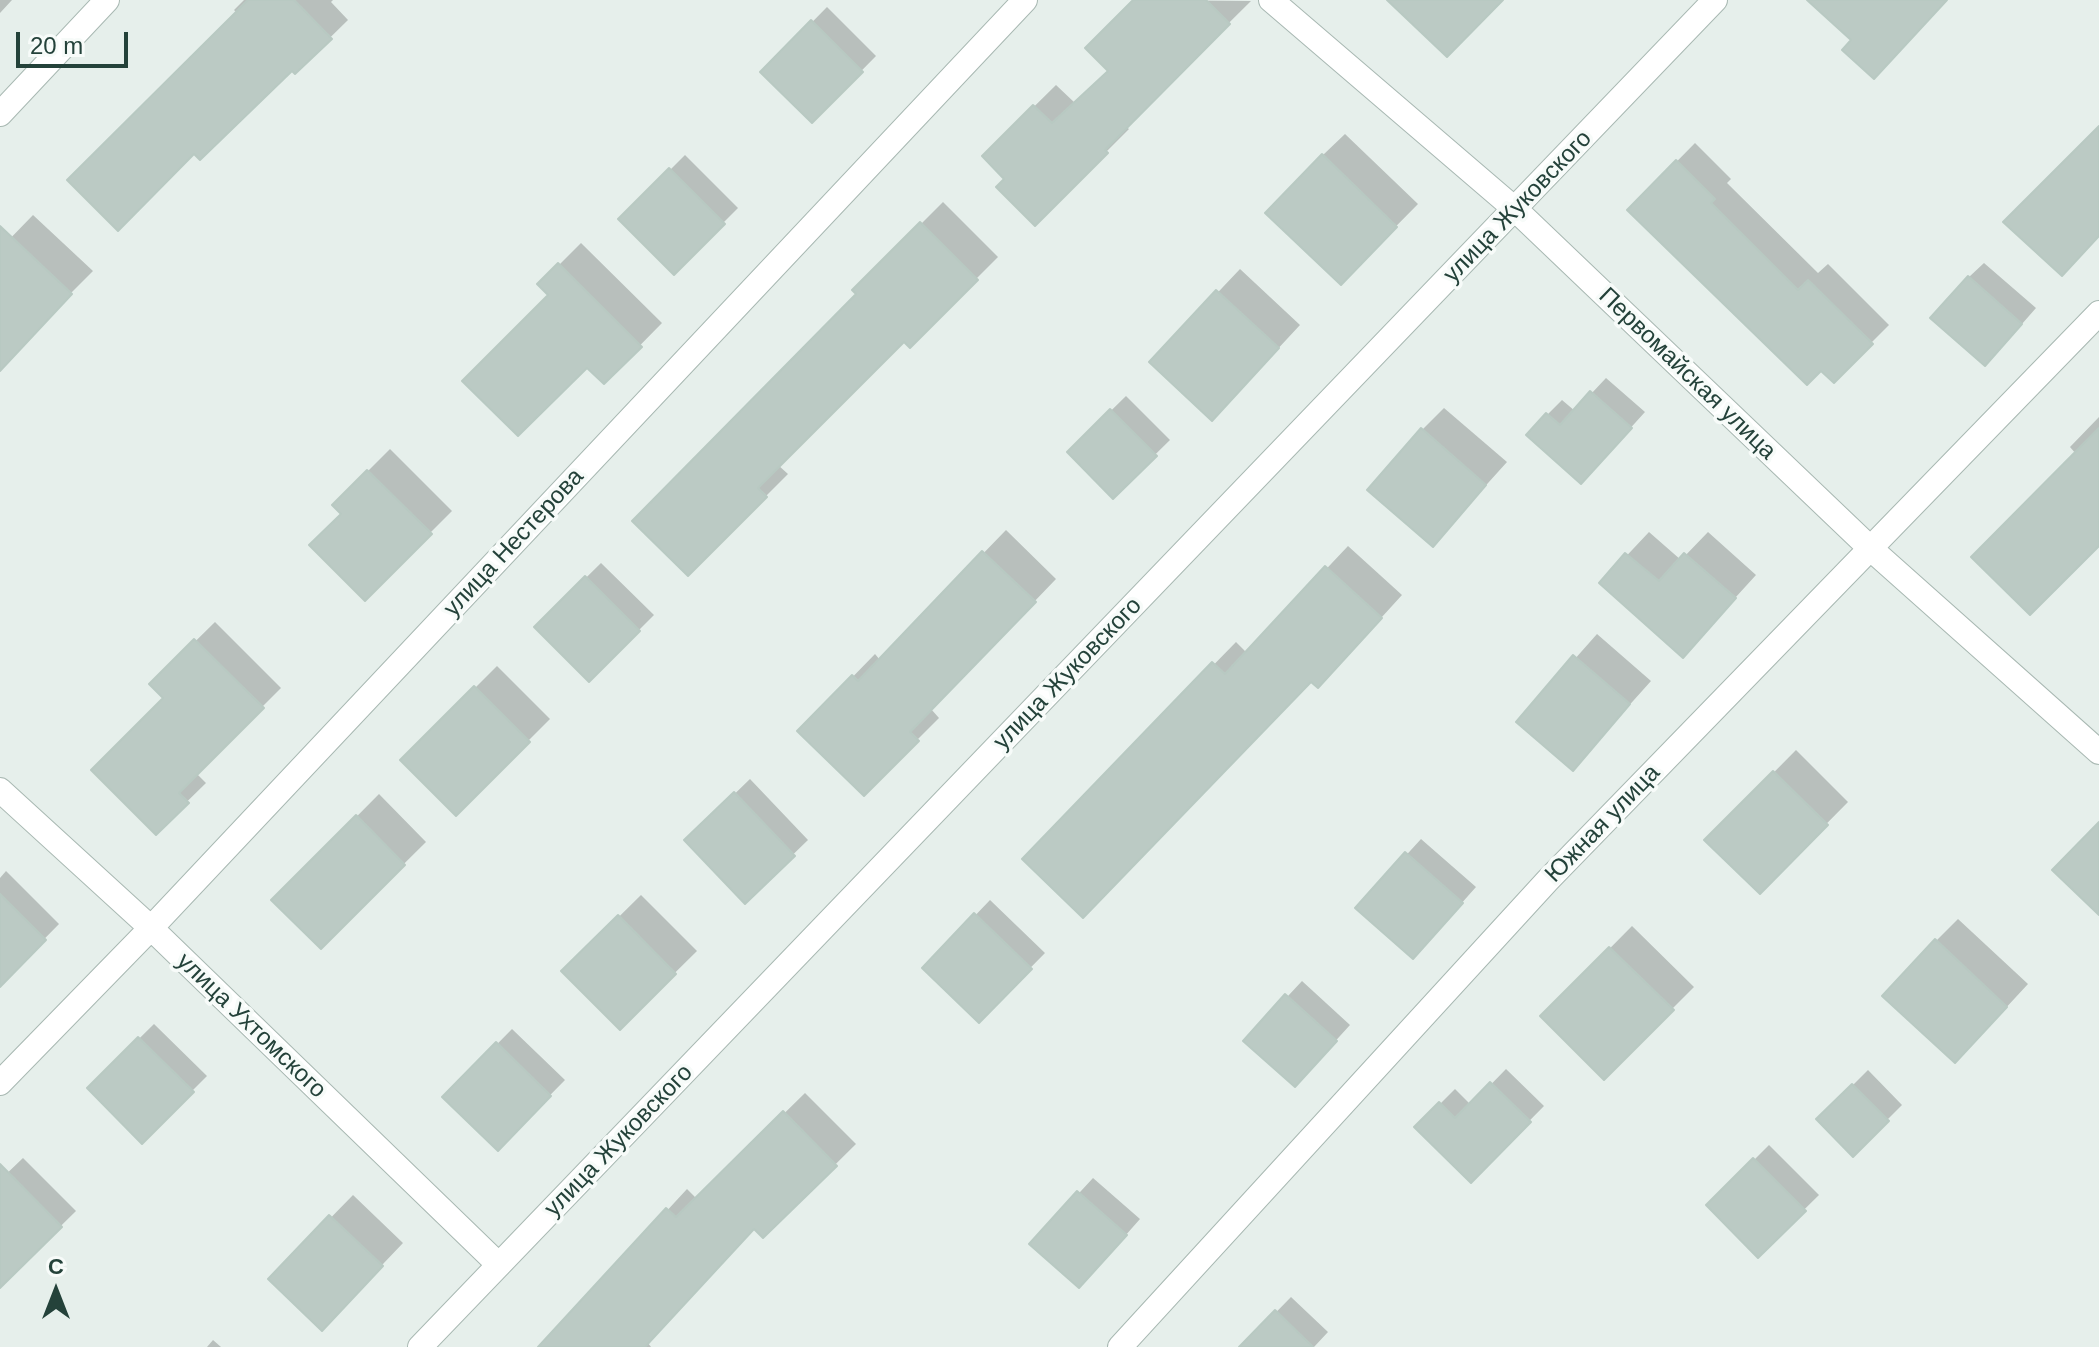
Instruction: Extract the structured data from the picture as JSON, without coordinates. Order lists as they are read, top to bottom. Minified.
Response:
{"streets":{"street":["улица Жуковского","Первомайская улица","улица Нестерова","Южная улица","улица Ухтомского"]},"crossings":[["улица Жуковского","Первомайская улица"],["улица Жуковского","улица Ухтомского"],["Первомайская улица","Южная улица"],["улица Нестерова","улица Ухтомского"]],"scale_bar":"20 m","north":"top"}
